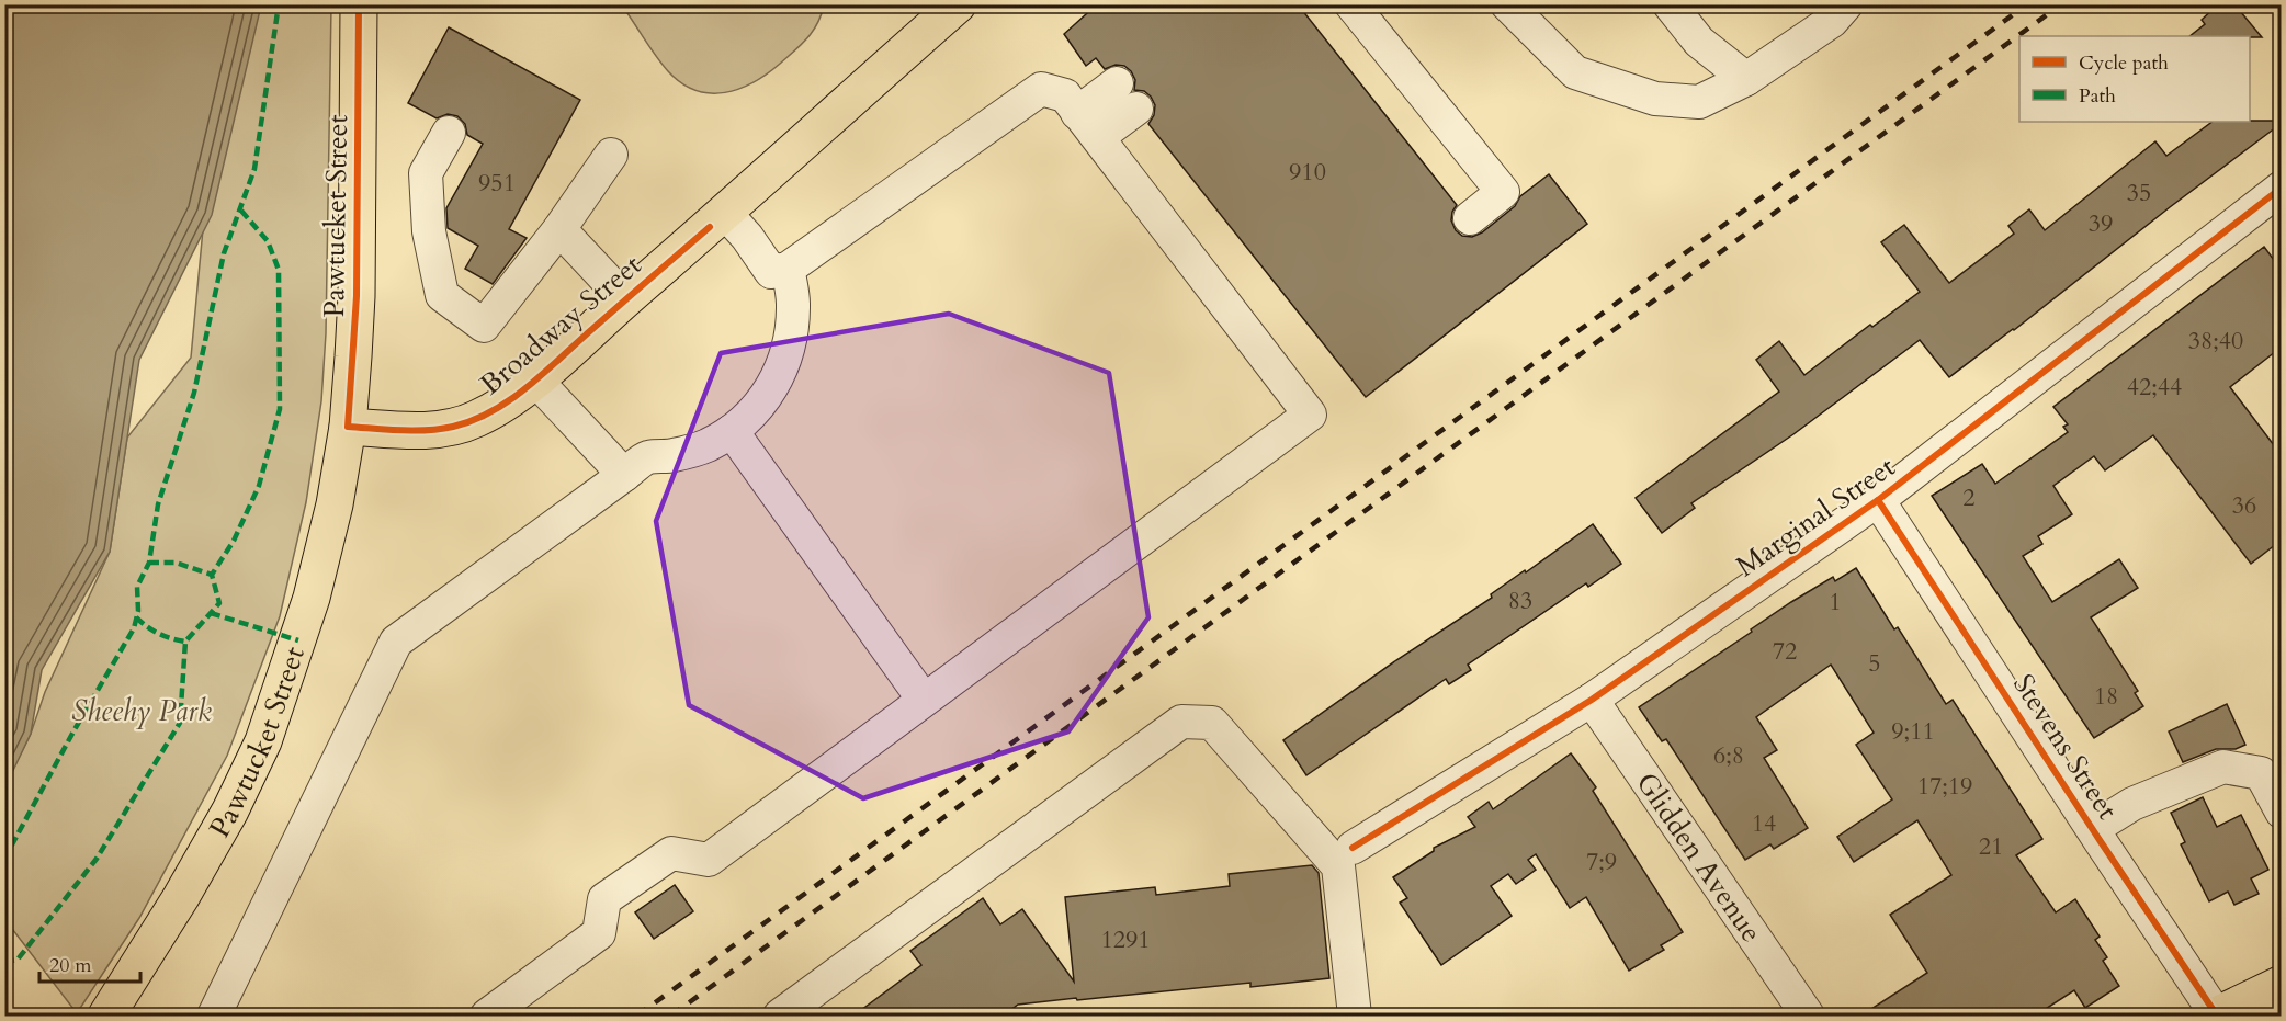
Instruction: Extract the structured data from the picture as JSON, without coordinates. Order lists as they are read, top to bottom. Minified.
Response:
{"streets":{"main road":["Pawtucket Street","Broadway Street"],"street":["Marginal Street","Stevens Street","Glidden Avenue"]},"crossings":[["Pawtucket Street","Broadway Street"],["Marginal Street","Stevens Street"],["Marginal Street","Glidden Avenue"]],"parks":["Sheehy Park"],"house_numbers":["910","951","35","39","38;40","42;44","2","36","83","1","72","5","18","9;11","6;8","17;19","14","21","7;9","1291"],"legend":["Cycle path","Path"],"scale_bar":"20 m"}
